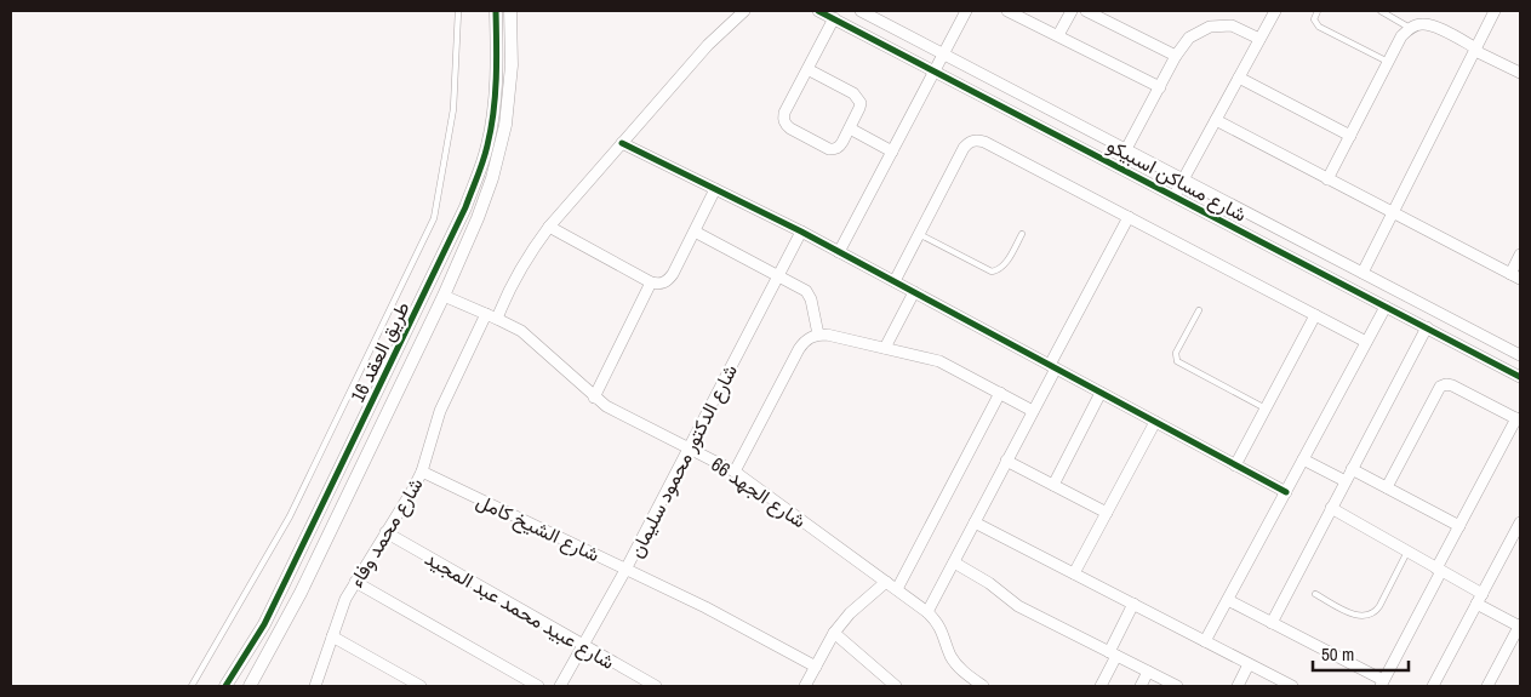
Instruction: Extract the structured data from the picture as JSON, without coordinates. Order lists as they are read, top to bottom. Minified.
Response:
{"streets":{"street":["شارع مساكن اسبيكو","طريق العقد 16","شارع الدكتور محمود سليمان","شارع الجهد 66","شارع الشيخ كامل","شارع محمد وفاء","شارع عبيد محمد عبد المجيد"]},"crossings":[["طريق العقد 16","شارع الجهد 66"],["شارع الدكتور محمود سليمان","شارع الجهد 66"],["شارع الدكتور محمود سليمان","شارع الشيخ كامل"],["شارع الدكتور محمود سليمان","شارع عبيد محمد عبد المجيد"],["شارع الجهد 66","شارع محمد وفاء"],["شارع الشيخ كامل","شارع محمد وفاء"],["شارع محمد وفاء","شارع عبيد محمد عبد المجيد"]],"scale_bar":"50 m"}
